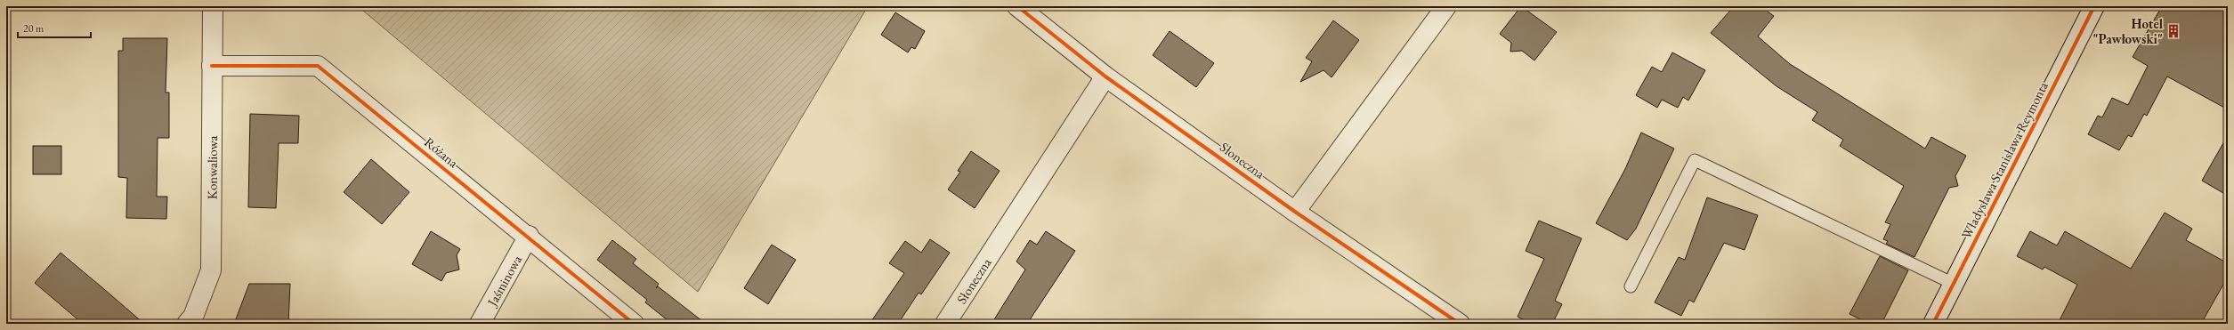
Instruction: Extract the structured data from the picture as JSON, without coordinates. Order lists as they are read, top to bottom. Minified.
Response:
{"streets":{"street":["Różana","Słoneczna","Władysława Stanisława Reymonta","Konwaliowa","Jaśminowa"]},"crossings":[["Różana","Konwaliowa"],["Różana","Jaśminowa"]],"places":{"building":["Hotel \"Pawłowski\""]},"scale_bar":"20 m"}
